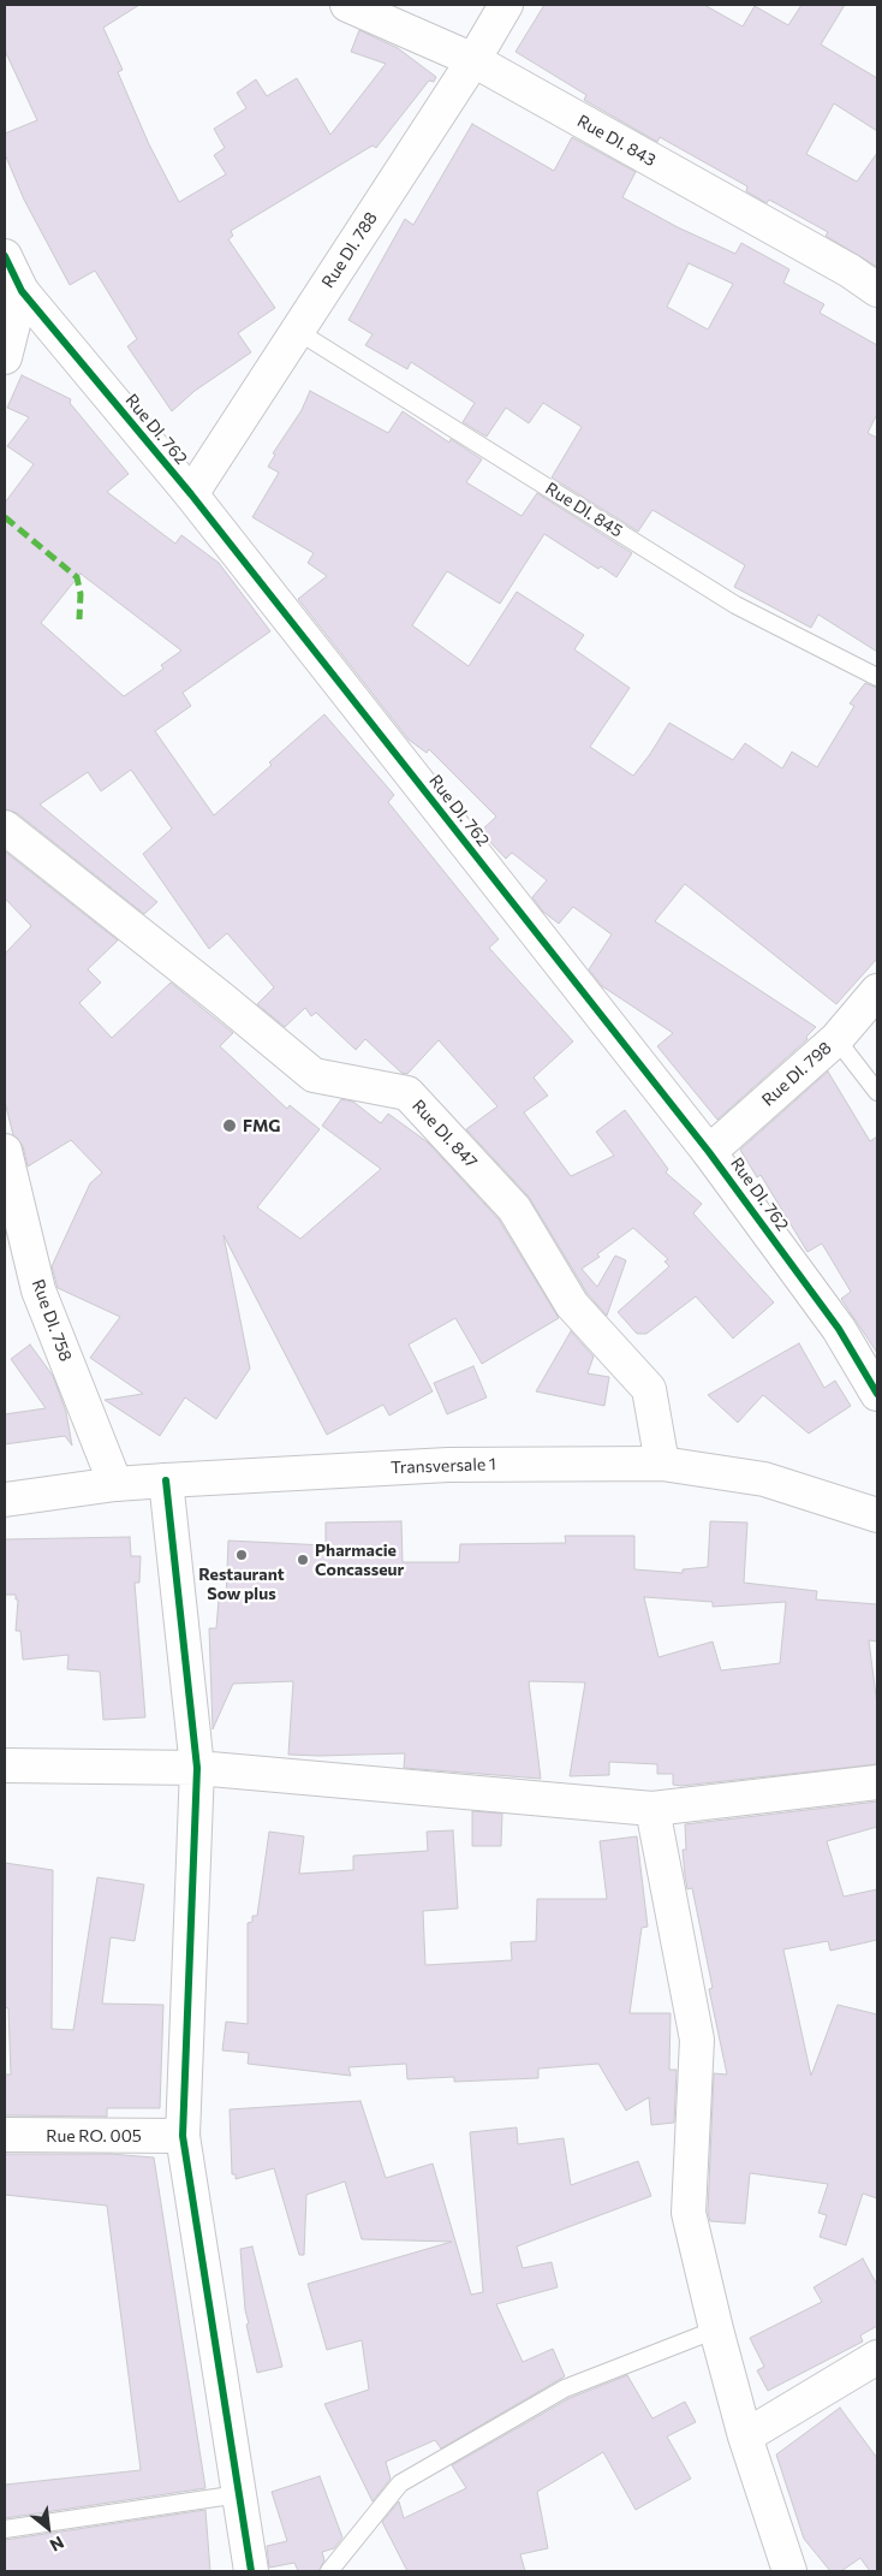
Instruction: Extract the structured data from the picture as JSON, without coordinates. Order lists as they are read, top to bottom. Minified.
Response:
{"streets":{"street":["Rue DI. 843","Rue DI. 788","Rue DI. 762","Rue DI. 798","Rue DI. 847","Rue DI. 758","Transversale 1","Rue RO. 005"],"lane":["Rue DI. 845"]},"crossings":[["Rue DI. 843","Rue DI. 788"],["Rue DI. 788","Rue DI. 762"],["Rue DI. 788","Rue DI. 845"],["Rue DI. 762","Rue DI. 798"],["Rue DI. 847","Transversale 1"],["Rue DI. 758","Transversale 1"]],"places":["FMG","Restaurant Sow plus","Pharmacie Concasseur"],"north":"bottom right"}
